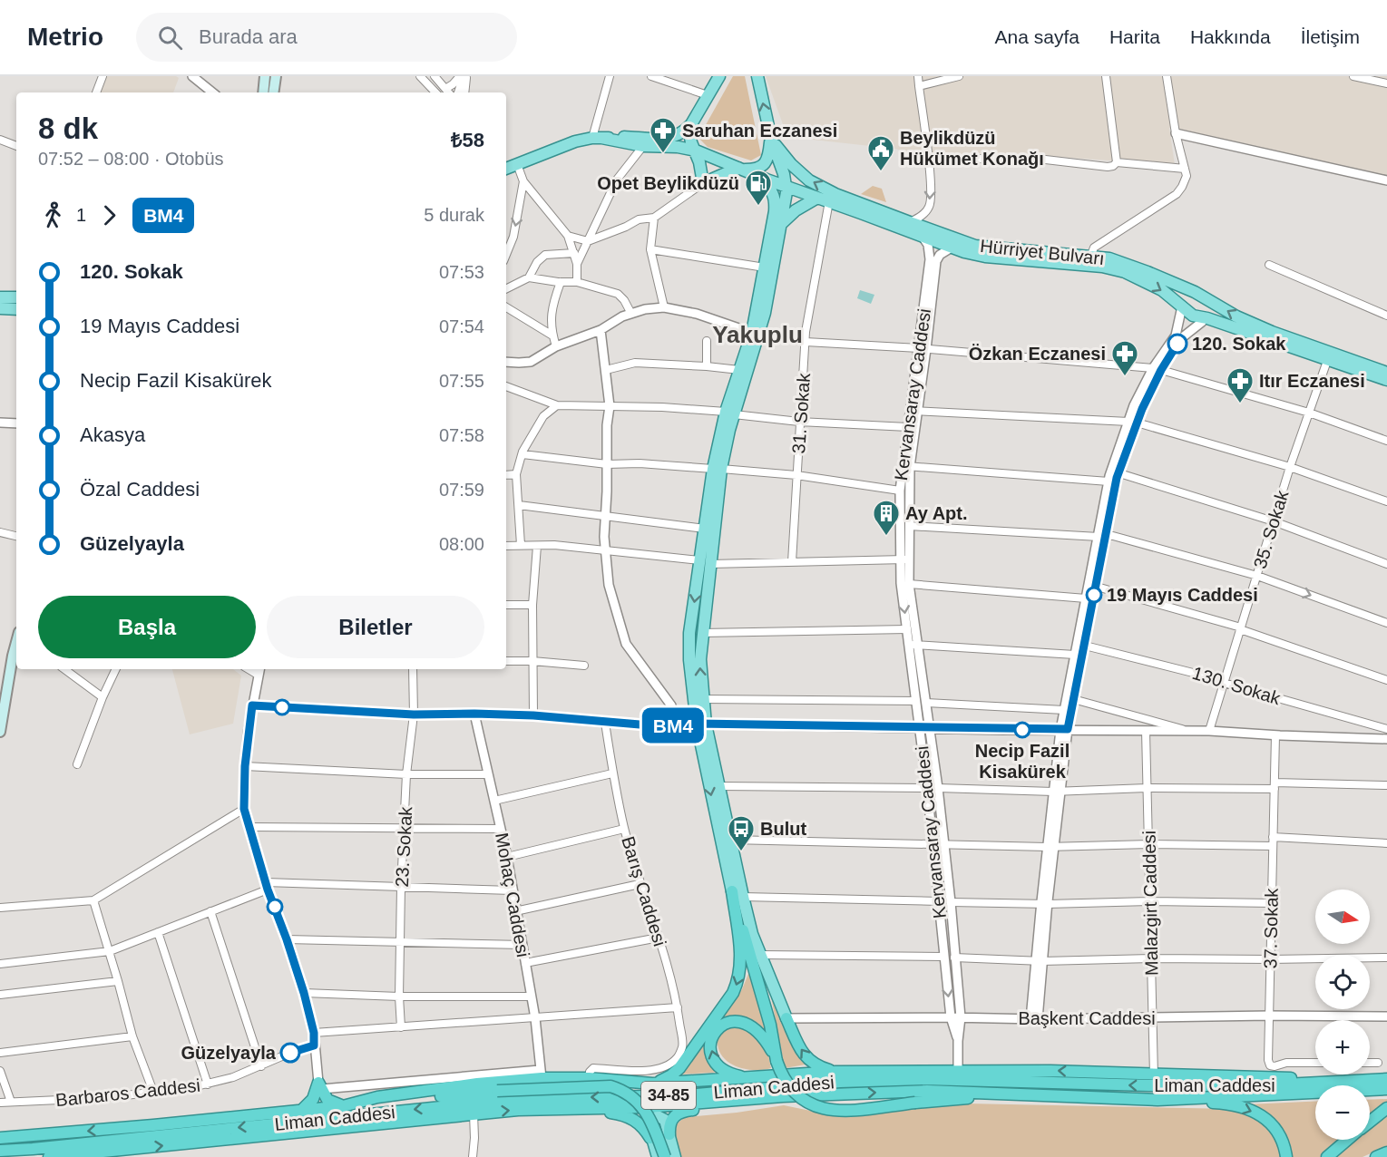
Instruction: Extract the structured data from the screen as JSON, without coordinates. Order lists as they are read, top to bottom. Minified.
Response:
{"streets":{"highway":["Liman Caddesi","34-85"],"main road":["Hürriyet Bulvarı"],"street":["Kervansaray Caddesi","31. Sokak","35. Sokak","130. Sokak","23. Sokak","Barış Caddesi","Mohaç Caddesi","Malazgirt Caddesi","37. Sokak","Başkent Caddesi","Barbaros Caddesi"]},"crossings":[["Hürriyet Bulvarı","Kervansaray Caddesi"],["Hürriyet Bulvarı","31. Sokak"],["Kervansaray Caddesi","130. Sokak"],["Kervansaray Caddesi","Başkent Caddesi"],["35. Sokak","130. Sokak"],["Malazgirt Caddesi","Başkent Caddesi"],["37. Sokak","Başkent Caddesi"]],"districts":["Yakuplu"],"places":{"pharmacy":["Saruhan Eczanesi","Özkan Eczanesi","Itır Eczanesi"],"public building":["Beylikdüzü Hükümet Konağı"],"fuel station":["Opet Beylikdüzü"],"other":["120. Sokak","19 Mayıs Caddesi","Necip Fazil Kisakürek","Güzelyayla"],"building":["Ay Apt."],"bus stop":["Bulut"]},"lines":["bus line BM4"],"north":"right","page":{"header":"Metrio","search":"Burada ara","nav":["Ana sayfa","Harita","Hakkında","İletişim"],"on_map":"BM4","heading":["8 dk","07:52 – 08:00 · Otobüs","₺58"],"legs":["1","BM4","5 durak"],"list":[{"name":"120. Sokak","value":"07:53"},{"name":"19 Mayıs Caddesi","value":"07:54"},{"name":"Necip Fazil Kisakürek","value":"07:55"},{"name":"Akasya","value":"07:58"},{"name":"Özal Caddesi","value":"07:59"},{"name":"Güzelyayla","value":"08:00"}],"buttons":["Başla","Biletler"],"map_buttons":["+","−"]}}
